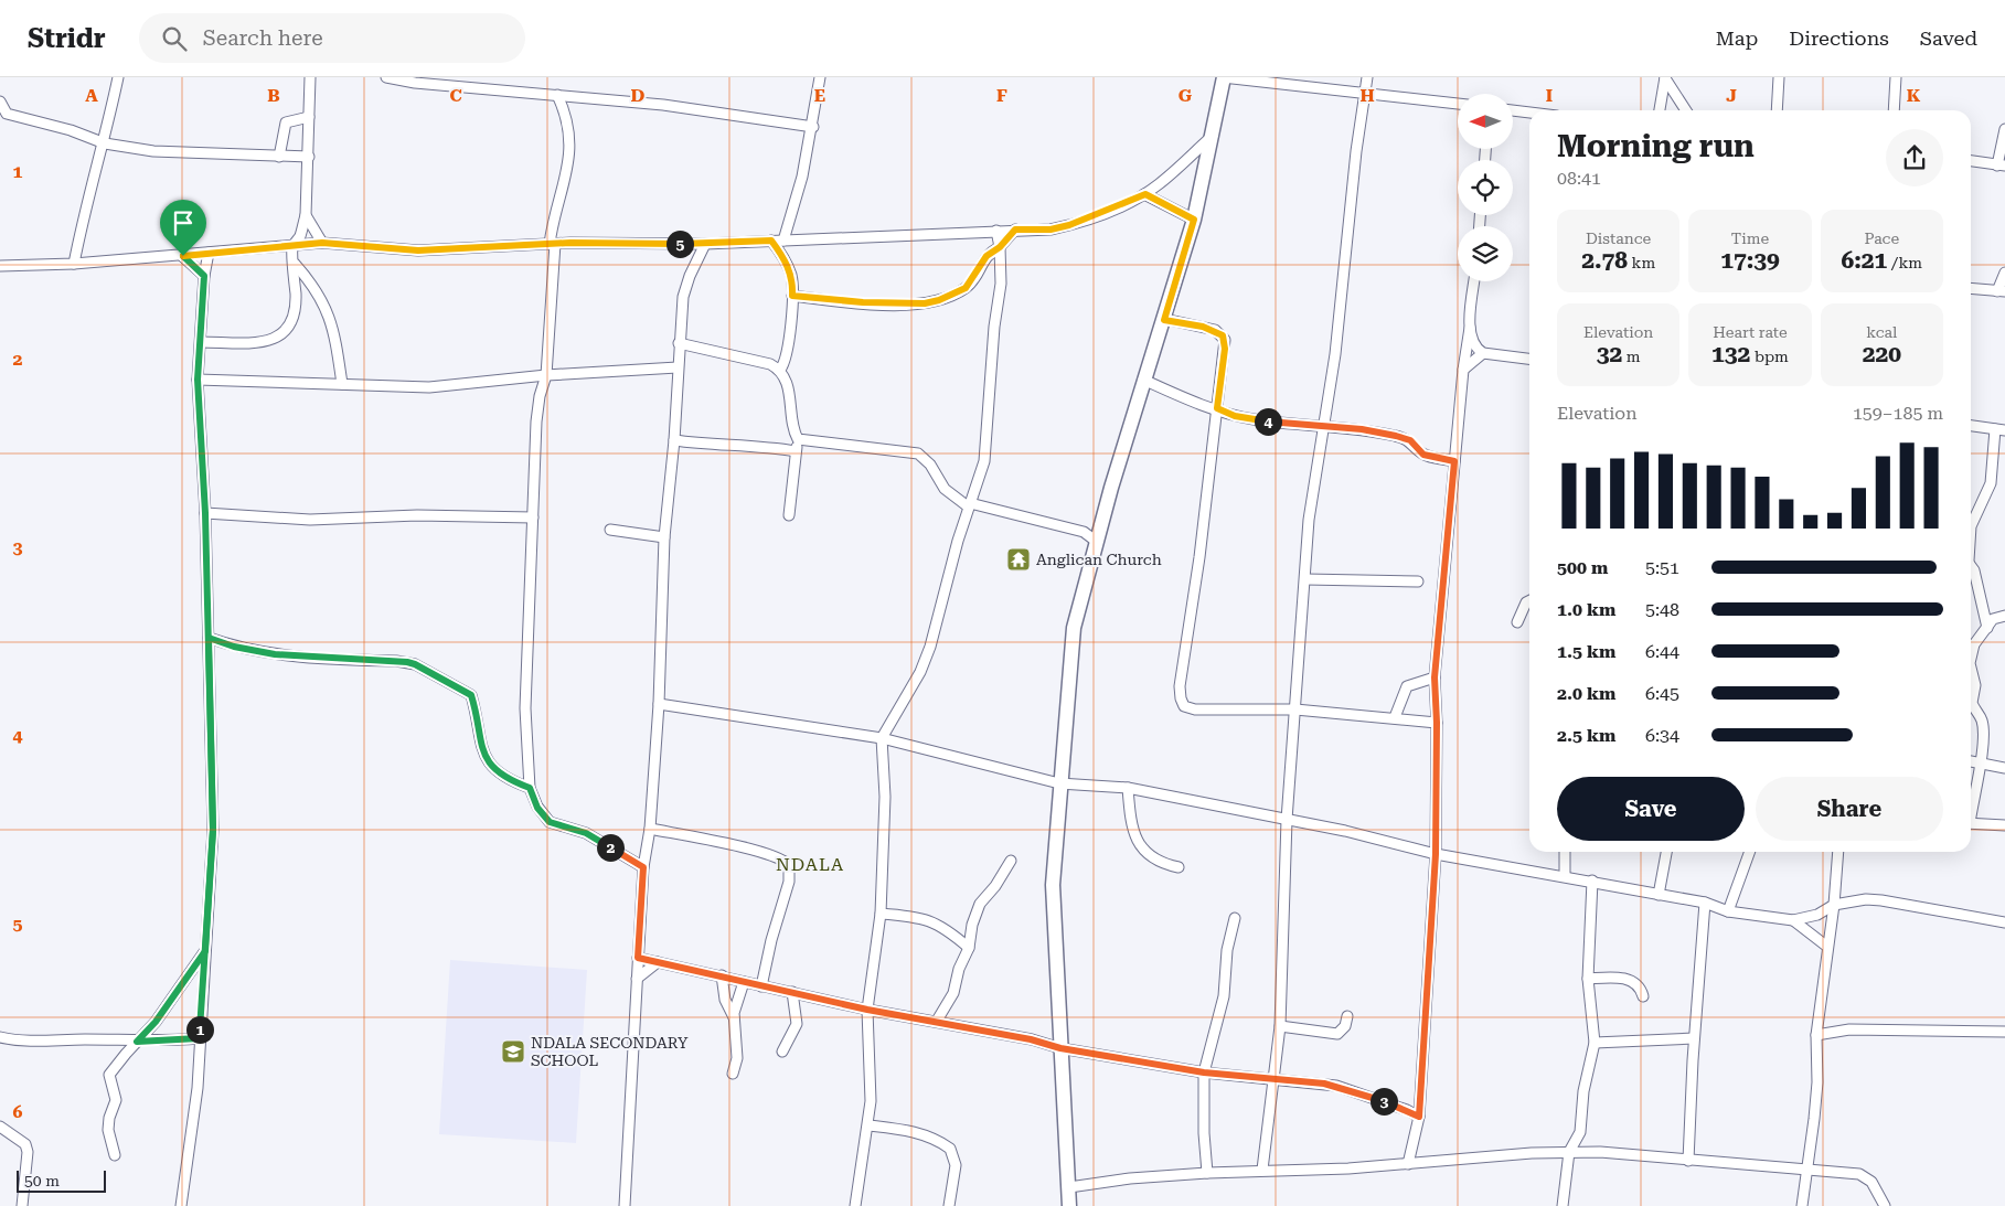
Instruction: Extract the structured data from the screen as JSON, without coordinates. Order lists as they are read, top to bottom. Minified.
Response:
{"districts":["NDALA"],"places":{"temple":["Anglican Church"],"school or university":["NDALA SECONDARY SCHOOL"]},"scale_bar":"50 m","north":"left","page":{"header":"Stridr","search":"Search here","nav":["Map","Directions","Saved"],"heading":["Morning run","08:41"],"stats":[["Distance","2.78 km"],["Time","17:39"],["Pace","6:21 /km"],["Elevation","32 m"],["Heart rate","132 bpm"],["kcal","220"]],"pins":["5","4","2","1","3"],"chart":["Elevation","159–185 m"],"list":[{"name":"500 m","note":"5:51"},{"name":"1.0 km","note":"5:48"},{"name":"1.5 km","note":"6:44"},{"name":"2.0 km","note":"6:45"},{"name":"2.5 km","note":"6:34"}],"buttons":["Save","Share"],"scale":"50 m"},"grid":{"columns":["A","B","C","D","E","F","G","H","I","J","K"],"rows":["1","2","3","4","5","6"]}}
